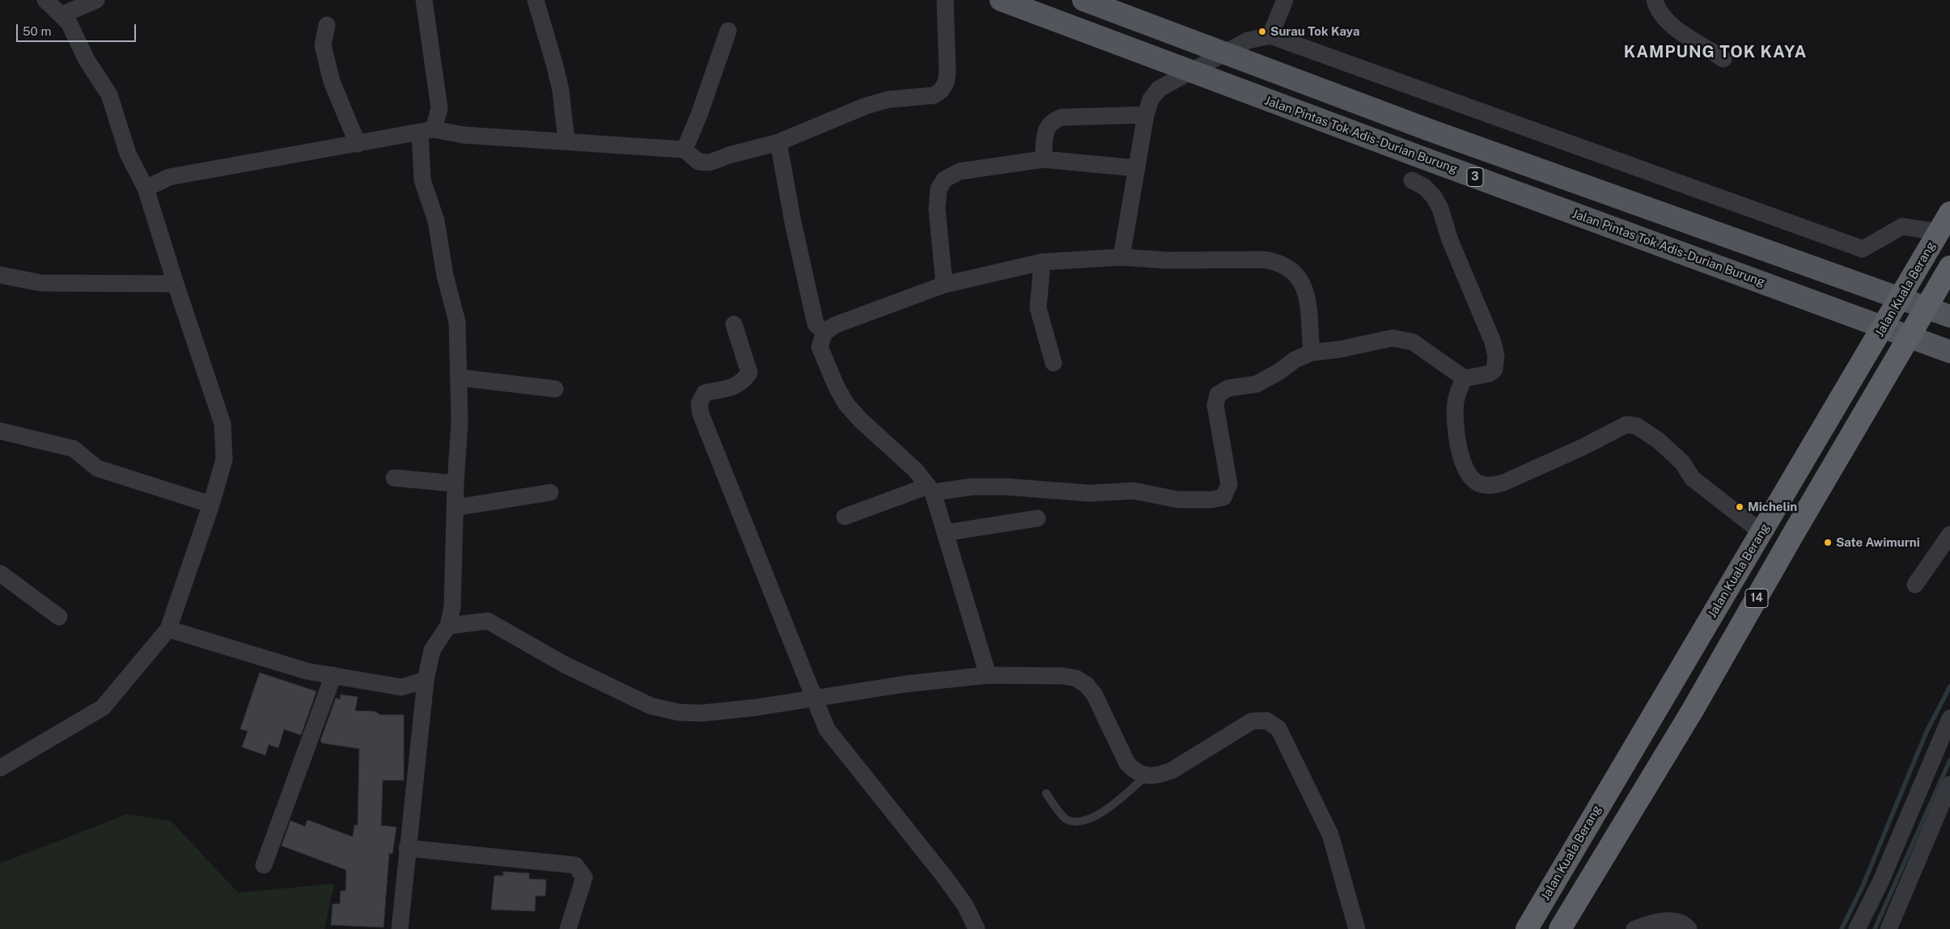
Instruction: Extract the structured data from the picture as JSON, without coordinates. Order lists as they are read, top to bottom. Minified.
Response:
{"streets":{"highway":["Jalan Kuala Berang","14"],"main road":["Jalan Pintas Tok Adis-Durian Burung","3"]},"districts":["KAMPUNG TOK KAYA"],"places":["Surau Tok Kaya","Michelin","Sate Awimurni"],"scale_bar":"50 m"}
